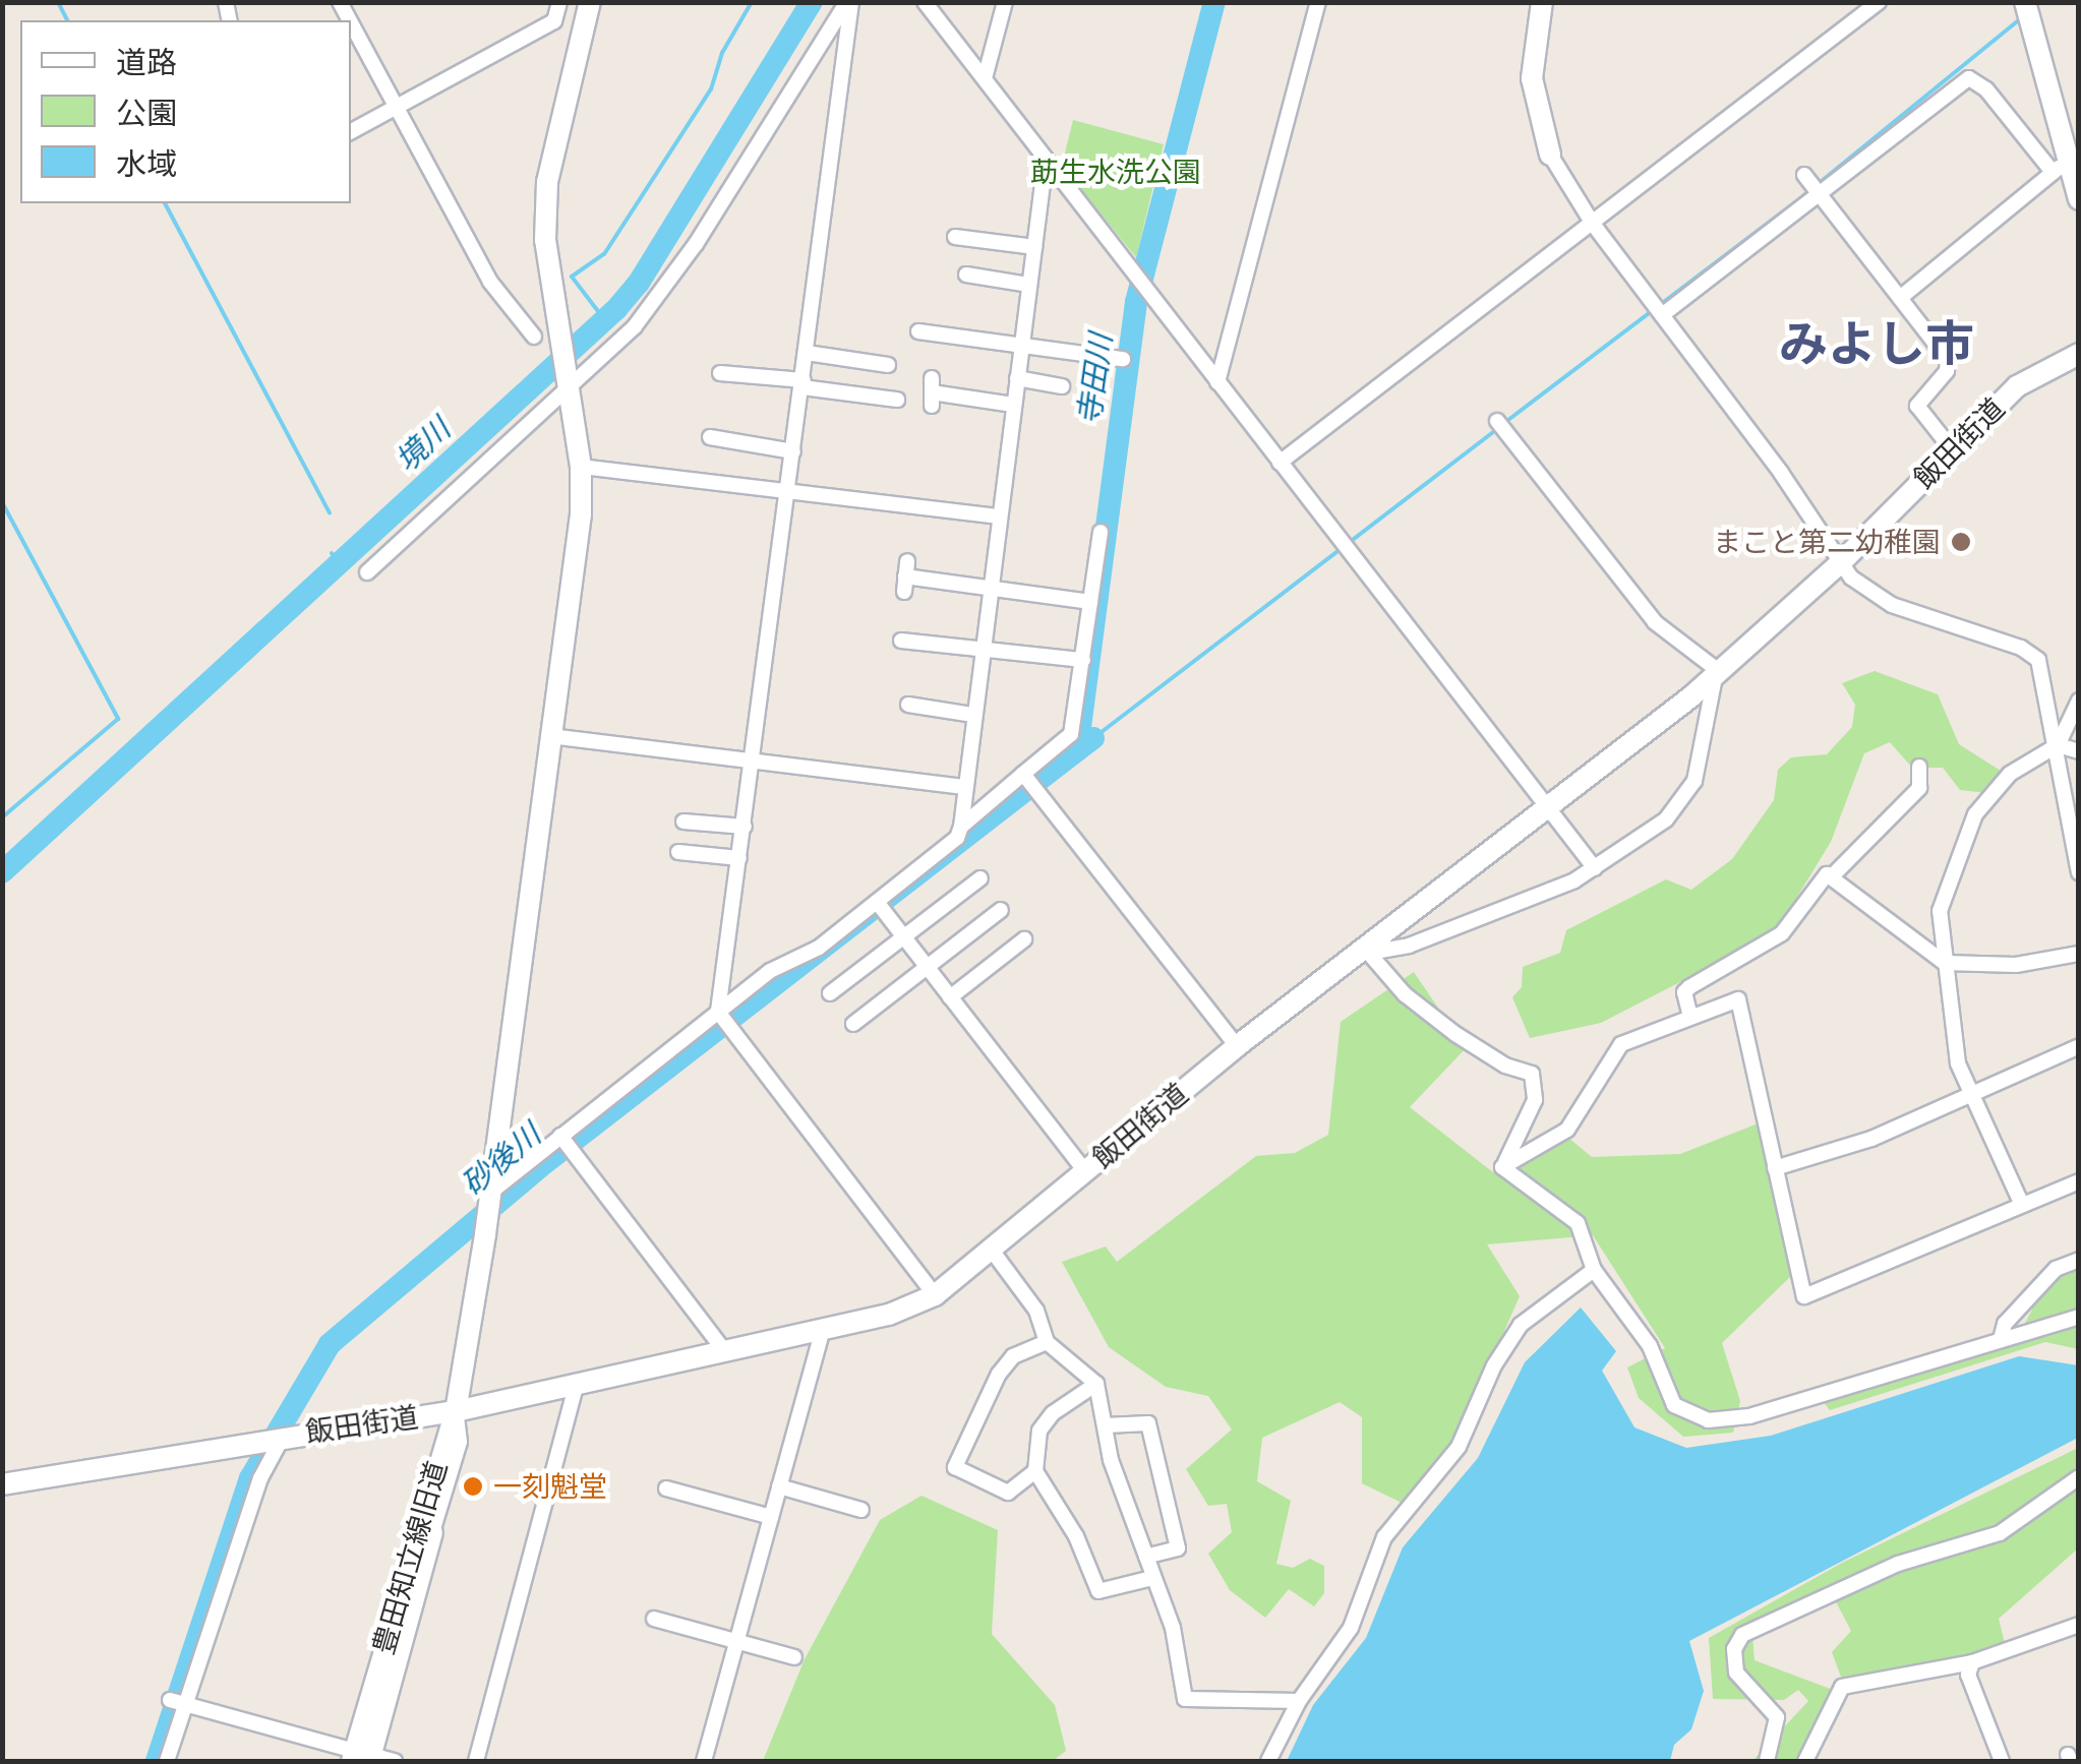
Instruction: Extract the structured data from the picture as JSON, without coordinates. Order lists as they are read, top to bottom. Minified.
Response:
{"streets":{"main road":["飯田街道","豊田知立線旧道"]},"crossings":[["飯田街道","豊田知立線旧道"]],"districts":["みよし市"],"water":["寺田川","境川","砂後川"],"parks":["莇生水洗公園"],"places":["まこと第二幼稚園","一刻魁堂"],"legend":["道路","公園","水域"]}
